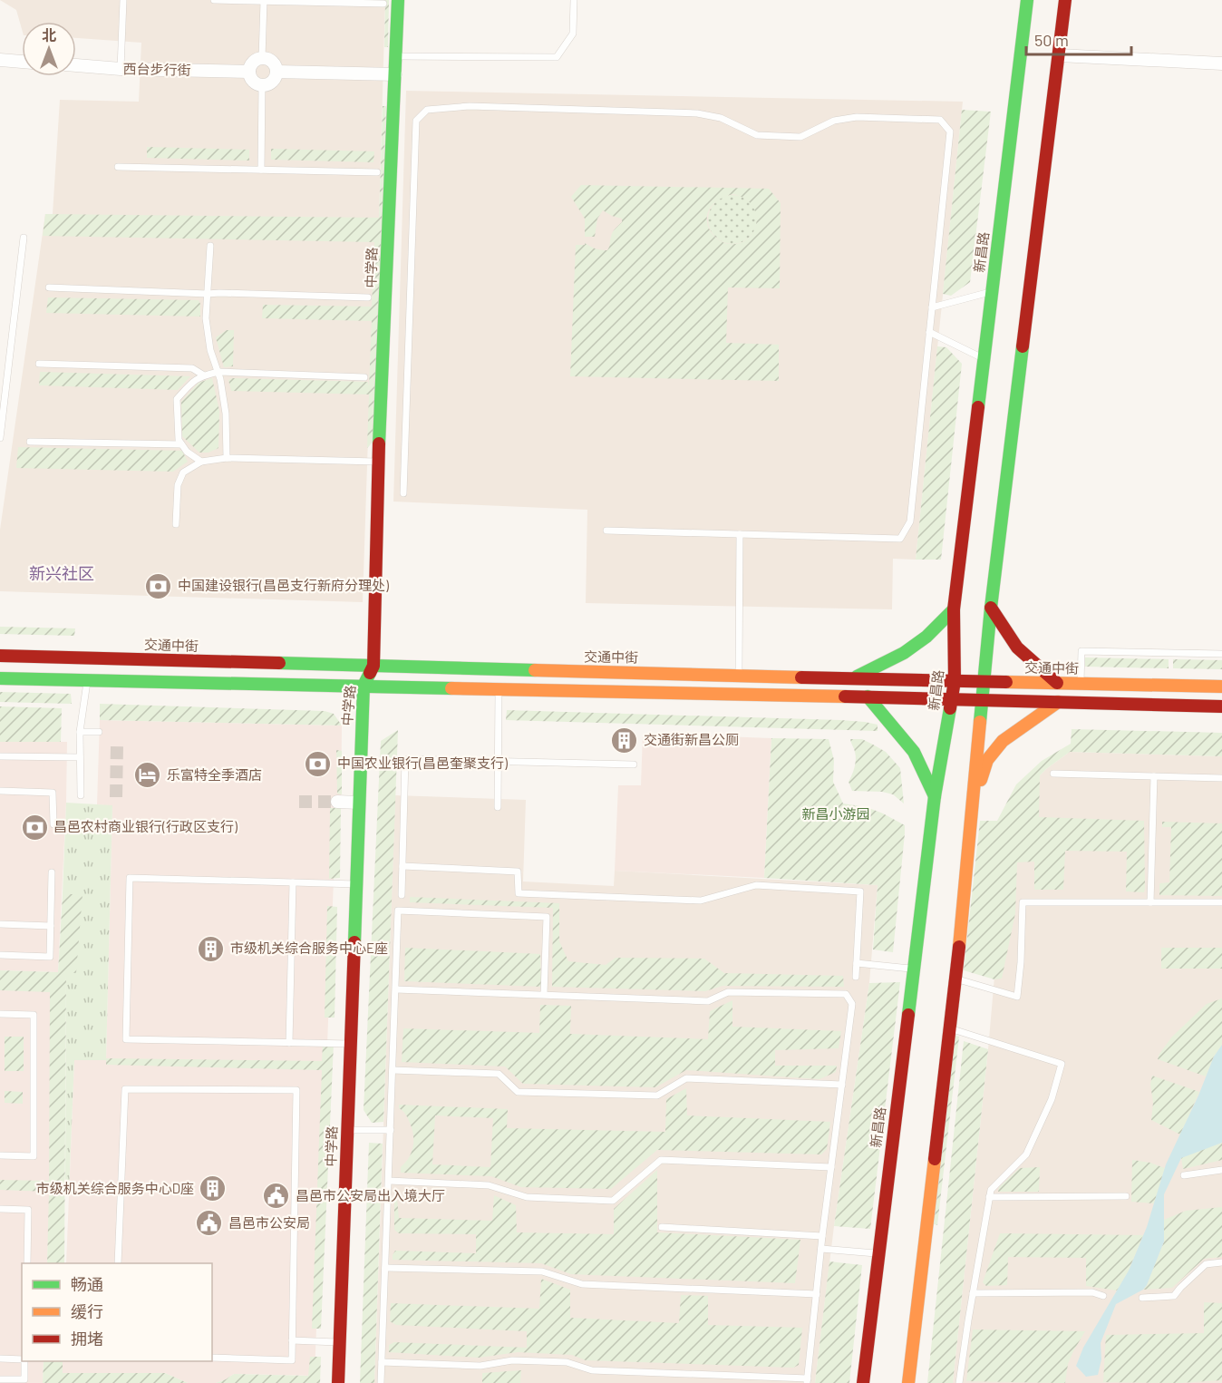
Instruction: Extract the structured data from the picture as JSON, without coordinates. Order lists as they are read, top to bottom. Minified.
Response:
{"streets":{"main road":["新昌路","中学路","交通中街"],"street":["西台步行街"]},"crossings":[["新昌路","交通中街"],["中学路","交通中街"]],"districts":["新兴社区"],"parks":["新昌小游园"],"places":{"bank":["中国建设银行(昌邑支行新府分理处)","中国农业银行(昌邑奎聚支行)","昌邑农村商业银行(行政区支行)"],"building":["交通街新昌公厕","市级机关综合服务中心E座","市级机关综合服务中心D座"],"hotel":["乐富特全季酒店"],"public building":["昌邑市公安局出入境大厅","昌邑市公安局"]},"legend":["畅通","缓行","拥堵"],"scale_bar":"50 m","north":"top"}
